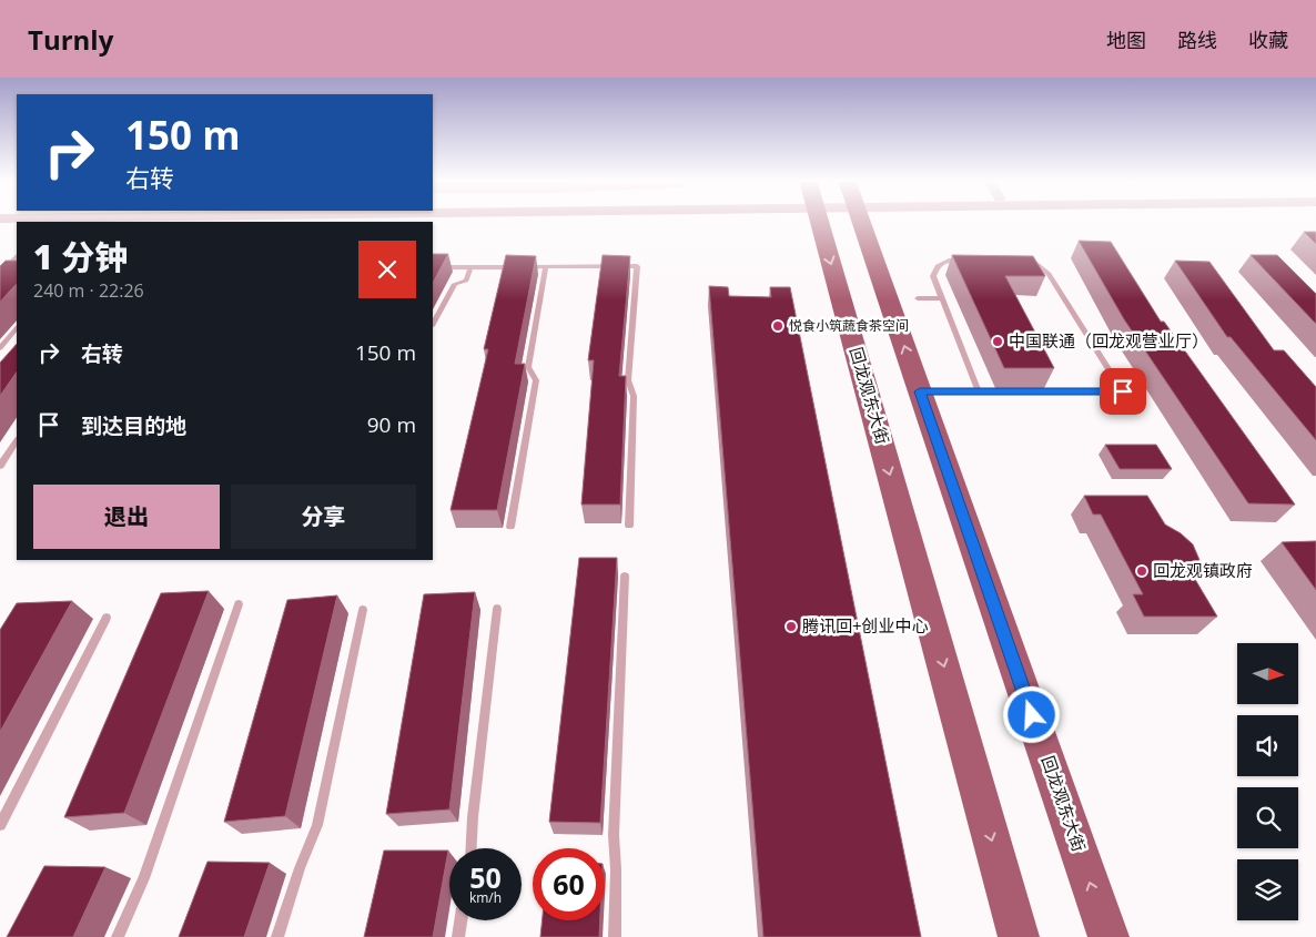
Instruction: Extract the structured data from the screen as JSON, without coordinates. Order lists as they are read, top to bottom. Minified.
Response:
{"streets":{"main road":["回龙观东大街"]},"places":["悦食小筑蔬食茶空间","中国联通（回龙观营业厅）","回龙观镇政府","腾讯回+创业中心"],"north":"right","page":{"header":"Turnly","nav":["地图","路线","收藏"],"turn":["150 m","右转"],"heading":["1 分钟","240 m · 22:26"],"list":[{"name":"右转","value":"150 m"},{"name":"到达目的地","value":"90 m"}],"buttons":["退出","分享"],"speed":"50 km/h","limit":"60"}}
